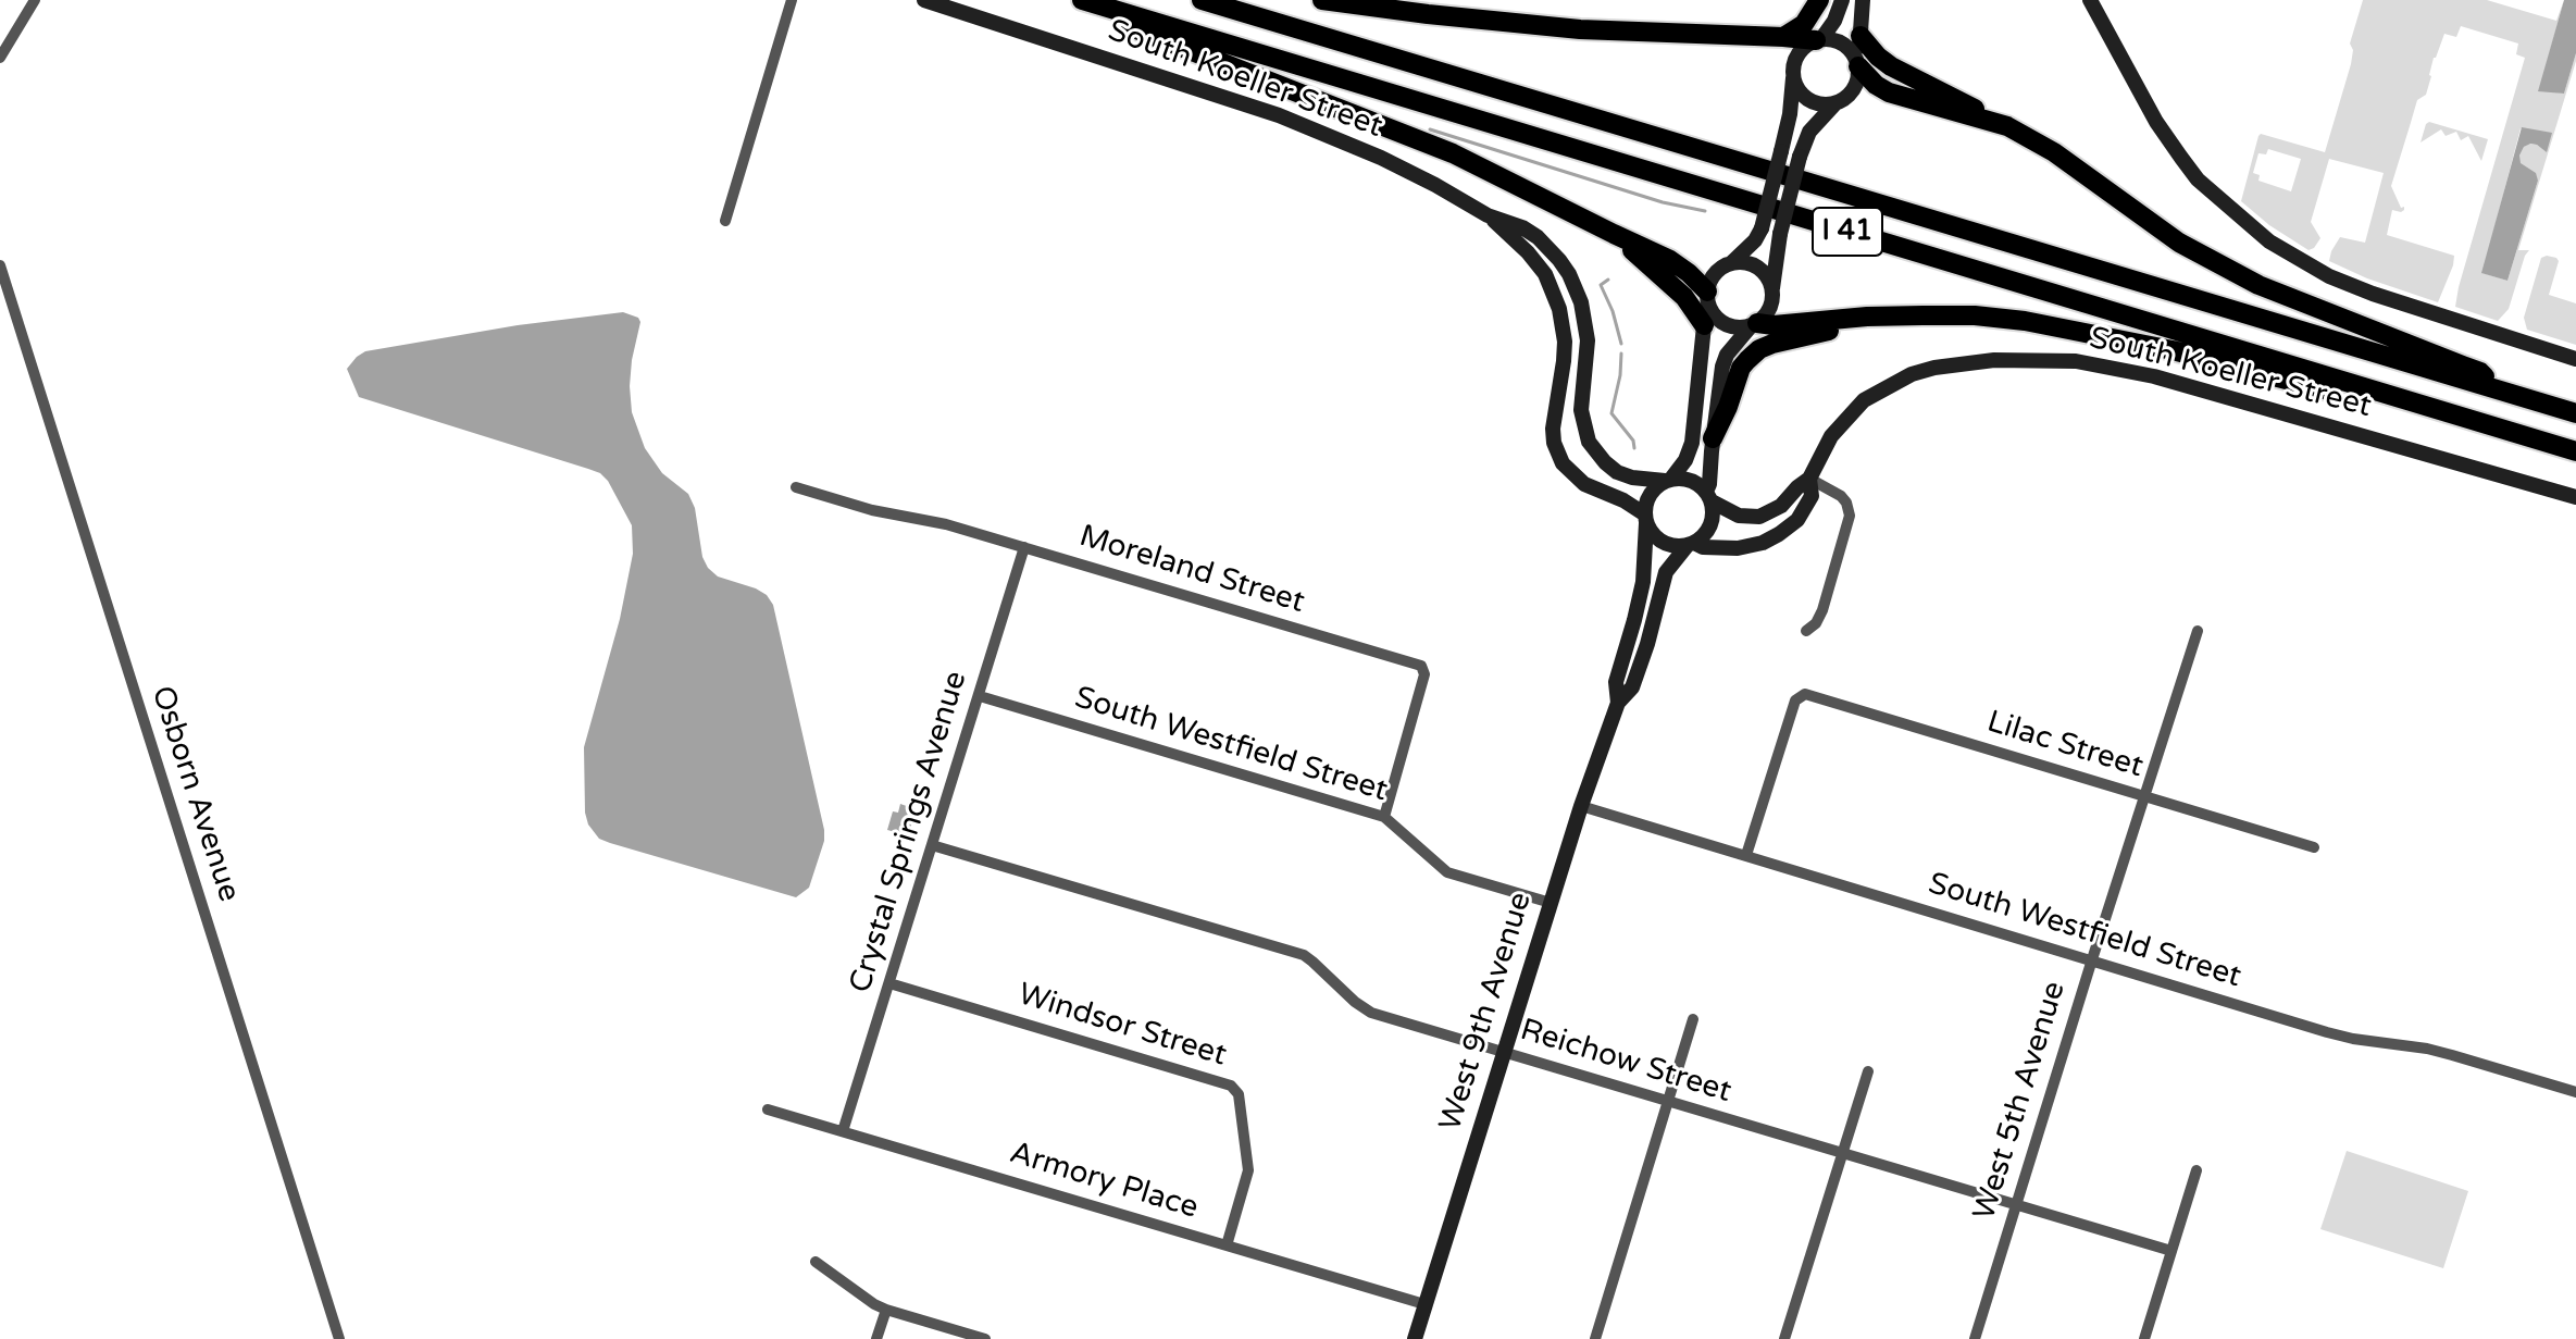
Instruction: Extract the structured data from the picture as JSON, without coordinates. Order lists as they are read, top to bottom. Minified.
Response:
{"streets":{"highway":["I 41"],"street":["South Koeller Street","Moreland Street","South Westfield Street","Lilac Street","Osborn Avenue","Crystal Springs Avenue","West 9th Avenue","Windsor Street","Reichow Street","West 5th Avenue","Armory Place"]},"crossings":[["South Koeller Street","West 9th Avenue"],["Moreland Street","South Westfield Street"],["Moreland Street","Crystal Springs Avenue"],["South Westfield Street","Lilac Street"],["South Westfield Street","Crystal Springs Avenue"],["South Westfield Street","West 9th Avenue"],["South Westfield Street","West 5th Avenue"],["Lilac Street","West 5th Avenue"],["Crystal Springs Avenue","Windsor Street"],["Crystal Springs Avenue","Reichow Street"],["Crystal Springs Avenue","Armory Place"],["West 9th Avenue","Reichow Street"],["West 9th Avenue","Armory Place"],["Windsor Street","Armory Place"],["Reichow Street","West 5th Avenue"]]}
